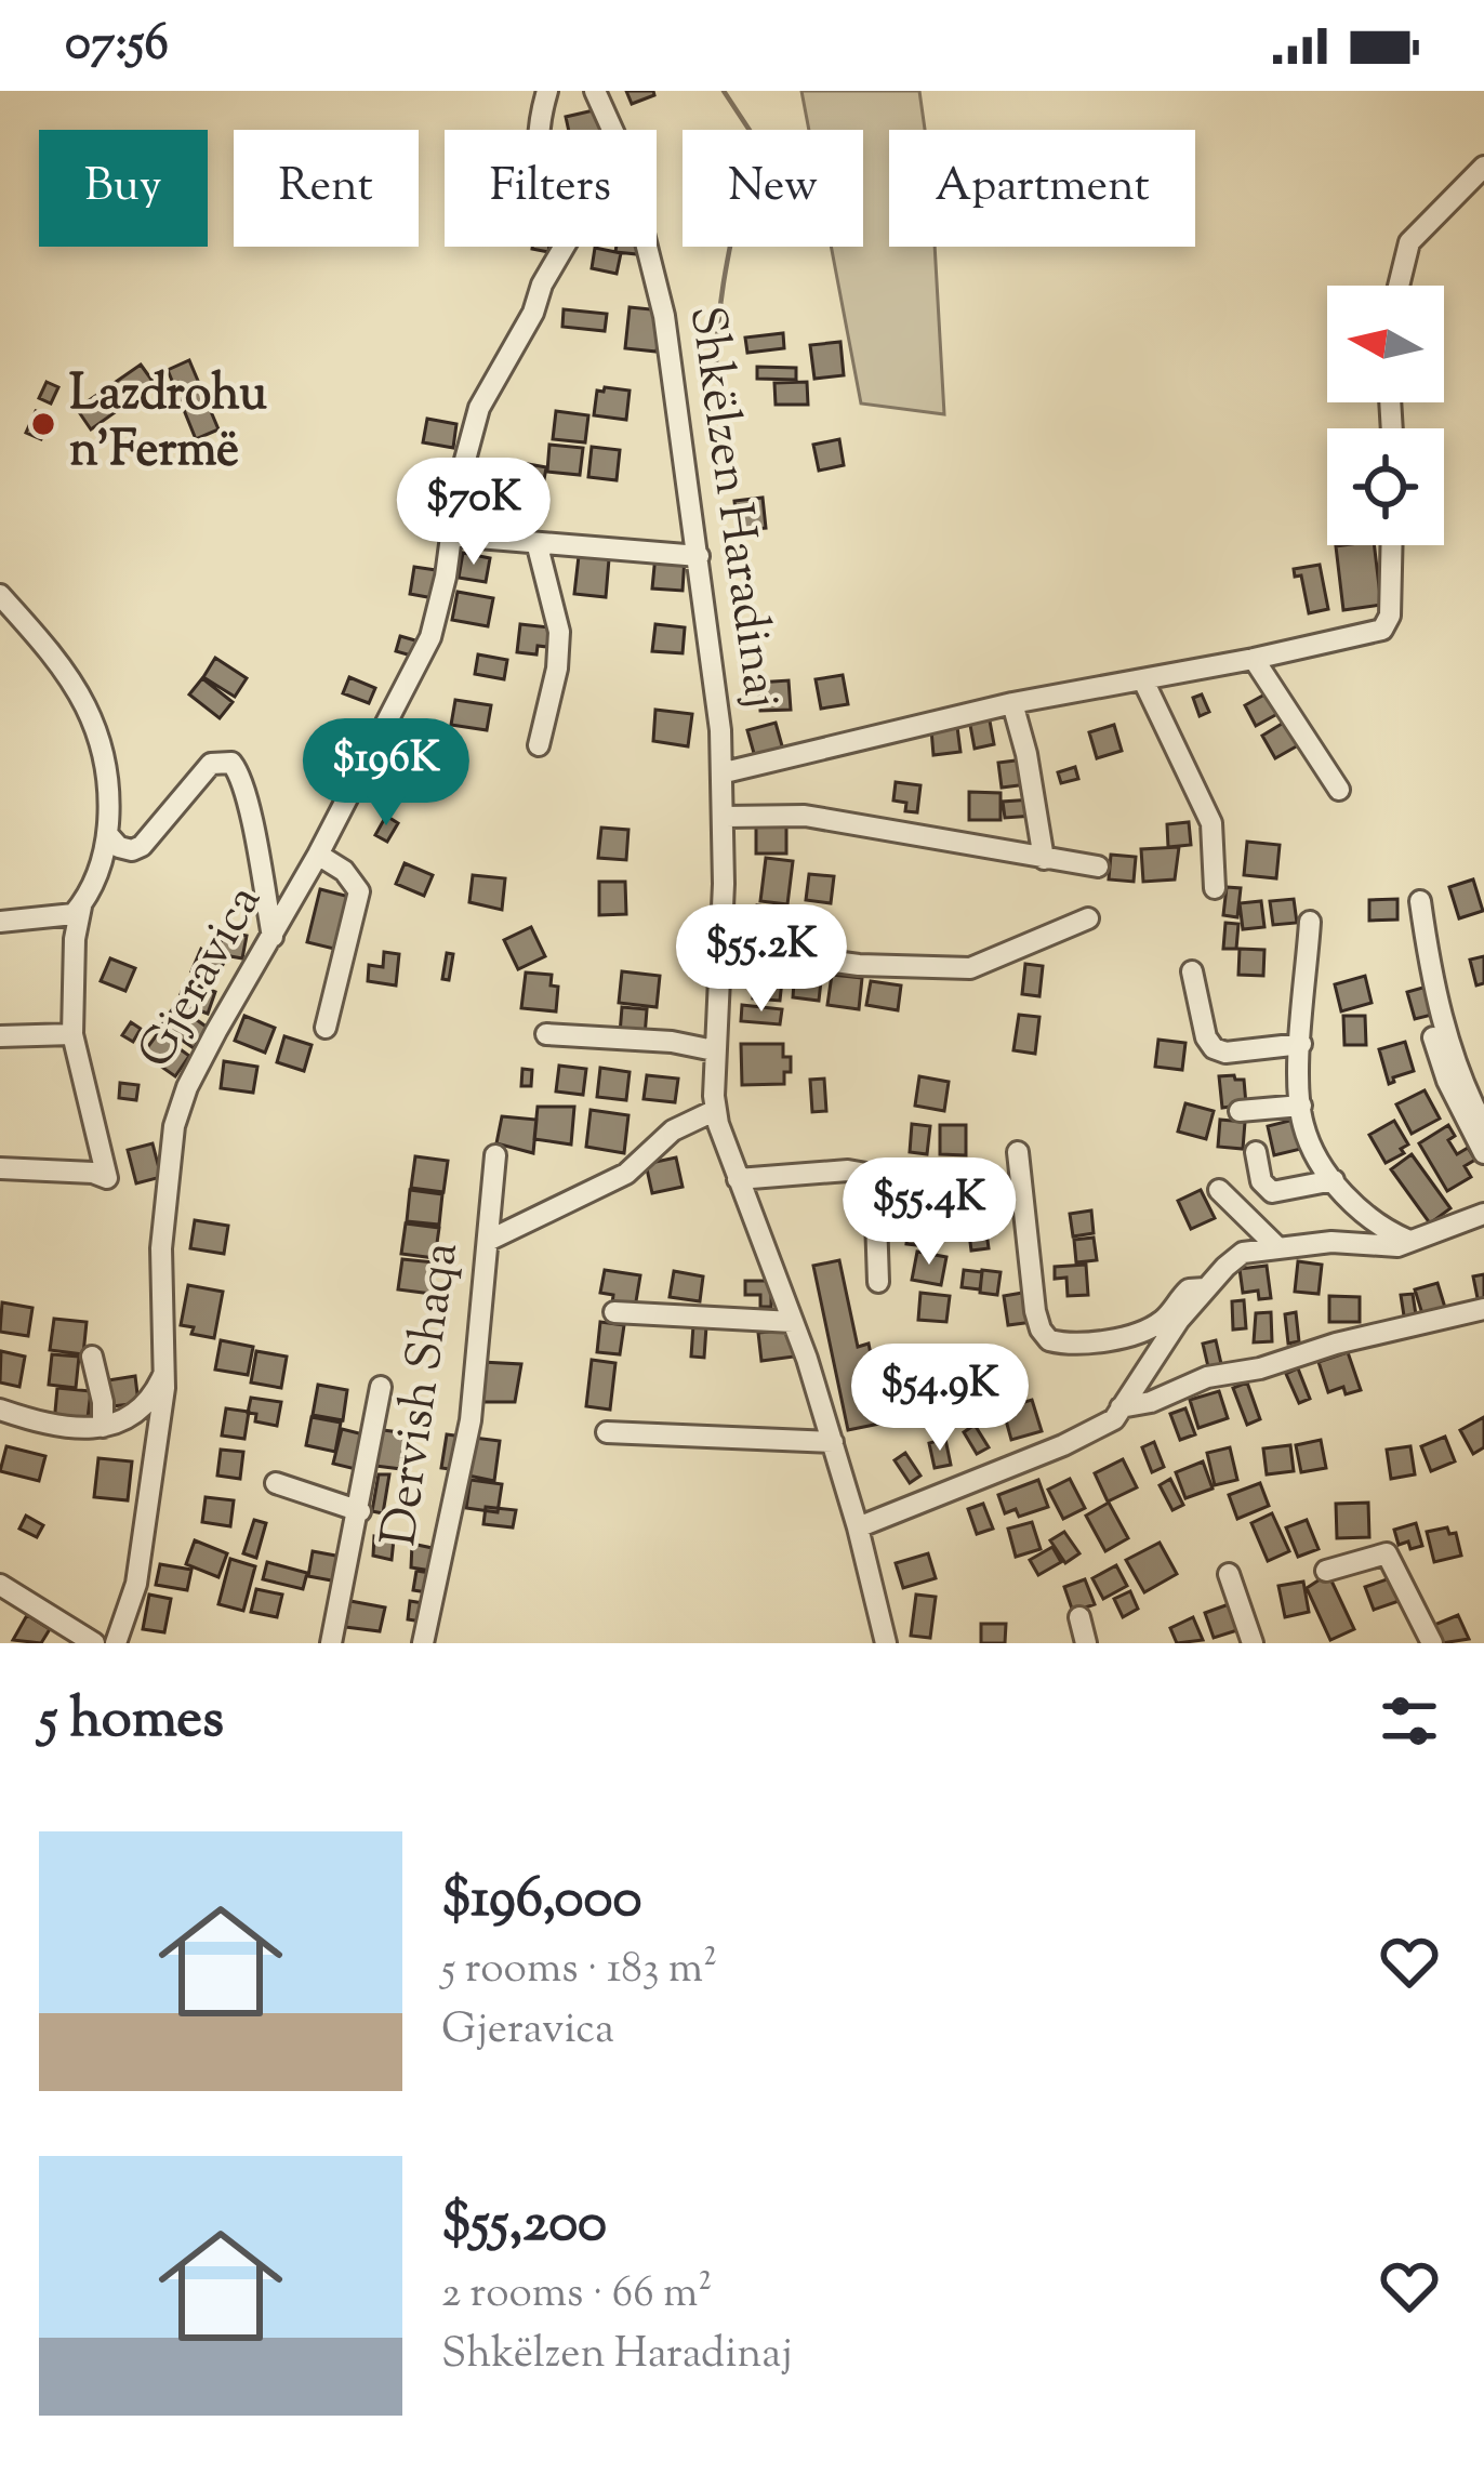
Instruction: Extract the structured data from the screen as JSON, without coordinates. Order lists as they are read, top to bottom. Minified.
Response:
{"streets":{"street":["Shkëlzen Haradinaj","Gjeravica","Dervish Shaqa"]},"places":["Lazdrohu n’Fermë"],"north":"left","page":{"status":"07:56","chip":["Buy","Rent","Filters","New","Apartment"],"price":["$70K","$196K","$55.2K","$55.4K","$54.9K"],"heading":"5 homes","list":[{"name":"$196,000","note":"5 rooms · 183 m² · Gjeravica"},{"name":"$55,200","note":"2 rooms · 66 m² · Shkëlzen Haradinaj"}]}}
